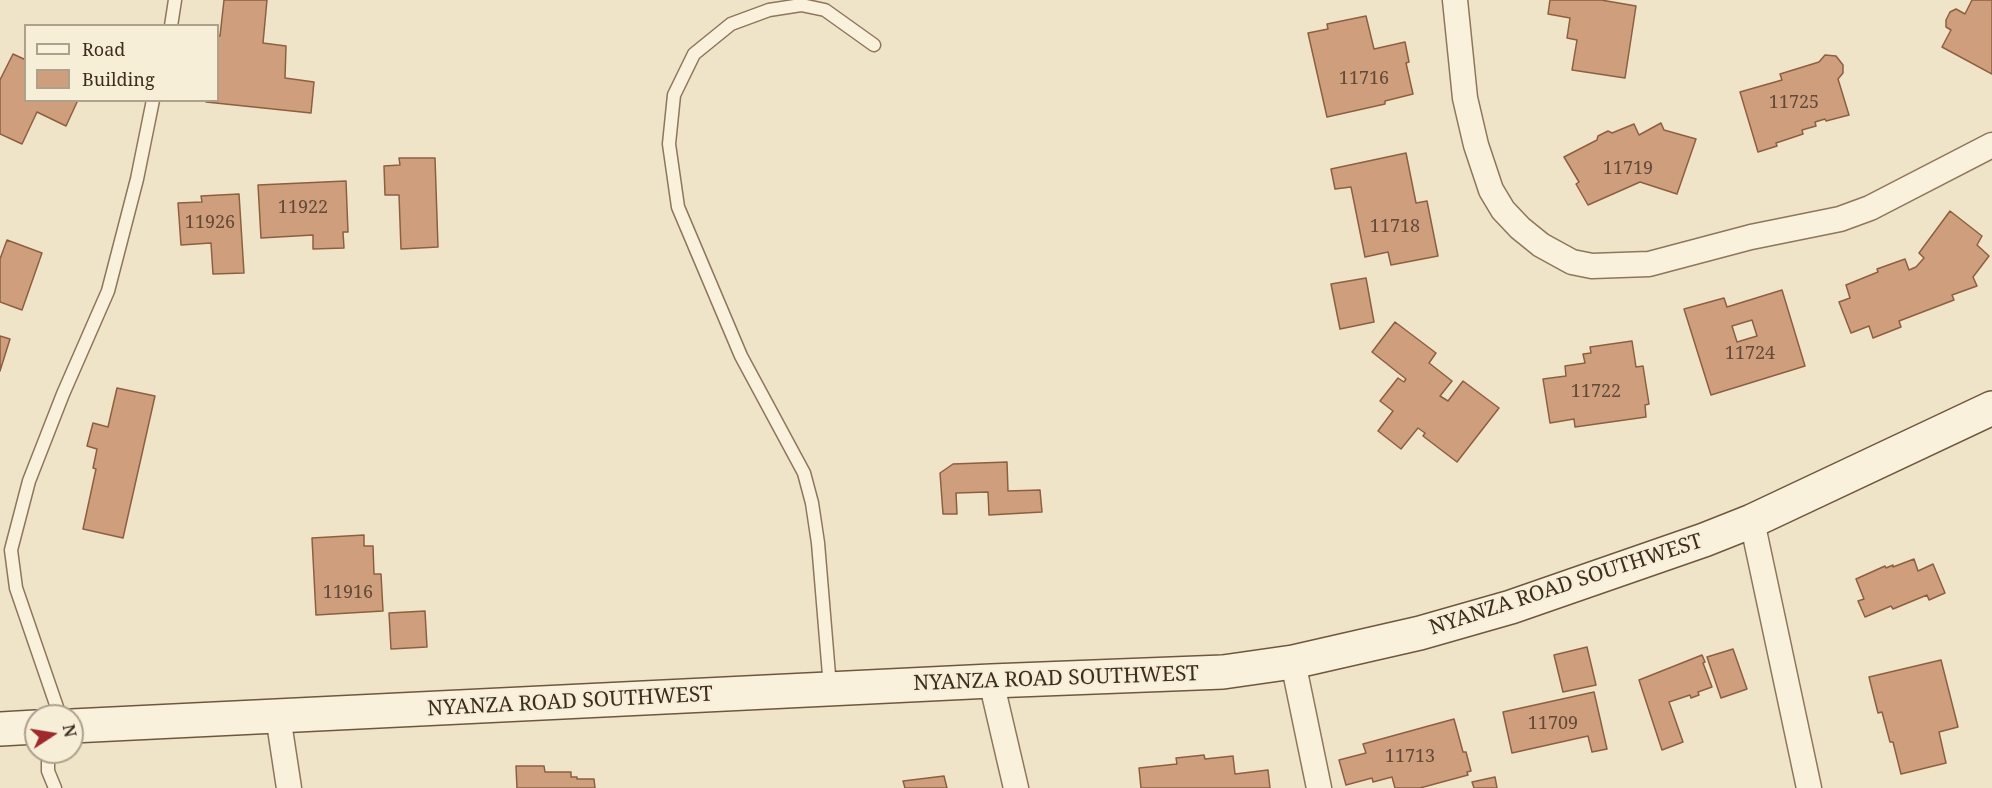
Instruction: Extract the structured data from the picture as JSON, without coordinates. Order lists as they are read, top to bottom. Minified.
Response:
{"streets":{"street":["NYANZA ROAD SOUTHWEST"]},"house_numbers":["11716","11725","11719","11922","11926","11718","11724","11722","11916","11709","11713"],"legend":["Road","Building"],"north":"right"}
